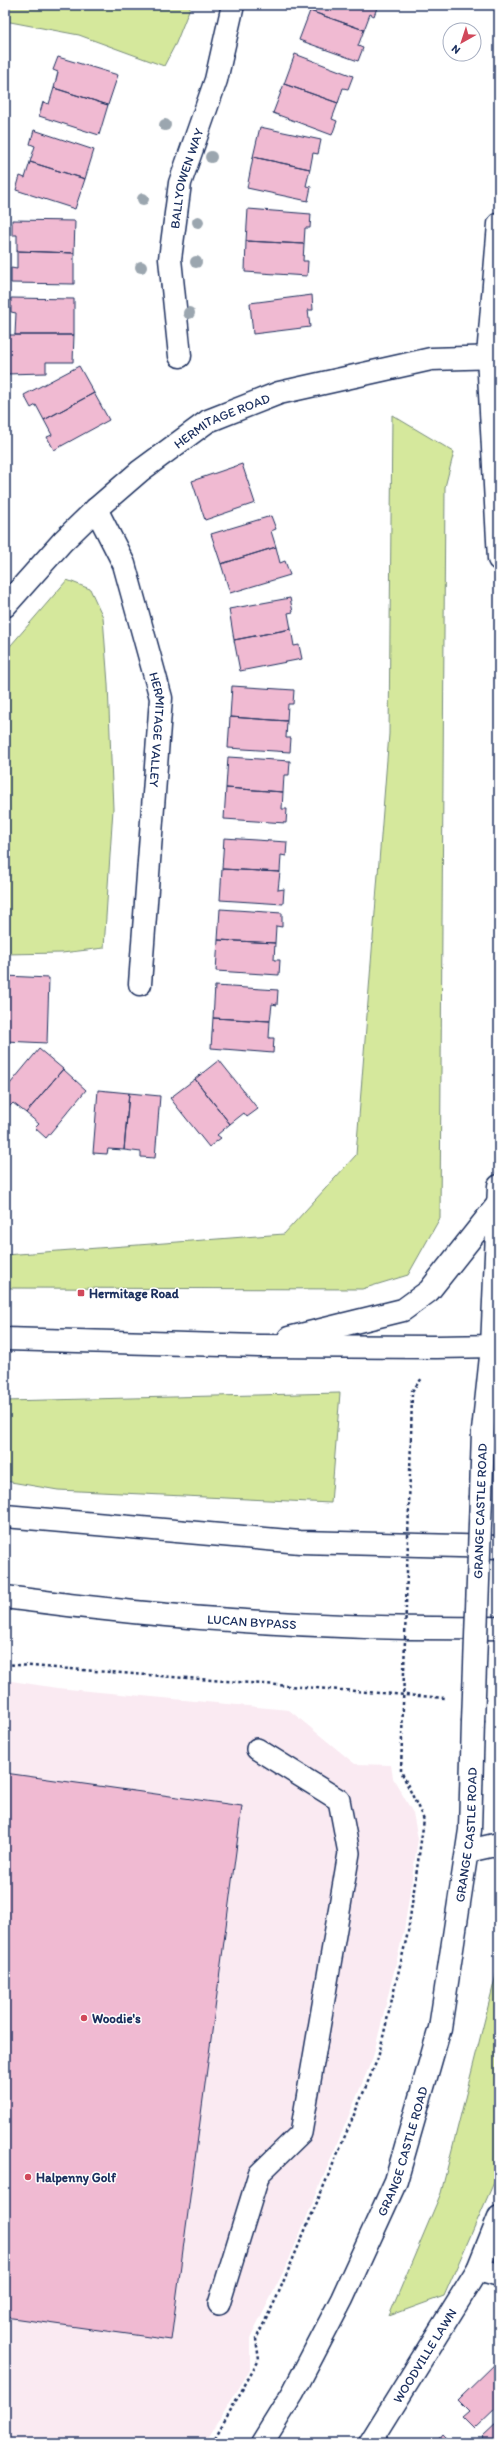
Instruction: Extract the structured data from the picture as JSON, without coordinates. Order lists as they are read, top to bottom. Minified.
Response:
{"streets":{"main road":["BALLYOWEN WAY","HERMITAGE ROAD","HERMITAGE VALLEY","GRANGE CASTLE ROAD","LUCAN BYPASS","WOODVILLE LAWN"]},"crossings":[["HERMITAGE ROAD","HERMITAGE VALLEY"]],"places":{"transit":["Hermitage Road"],"other":["Woodie's","Halpenny Golf"]},"north":"bottom left"}
